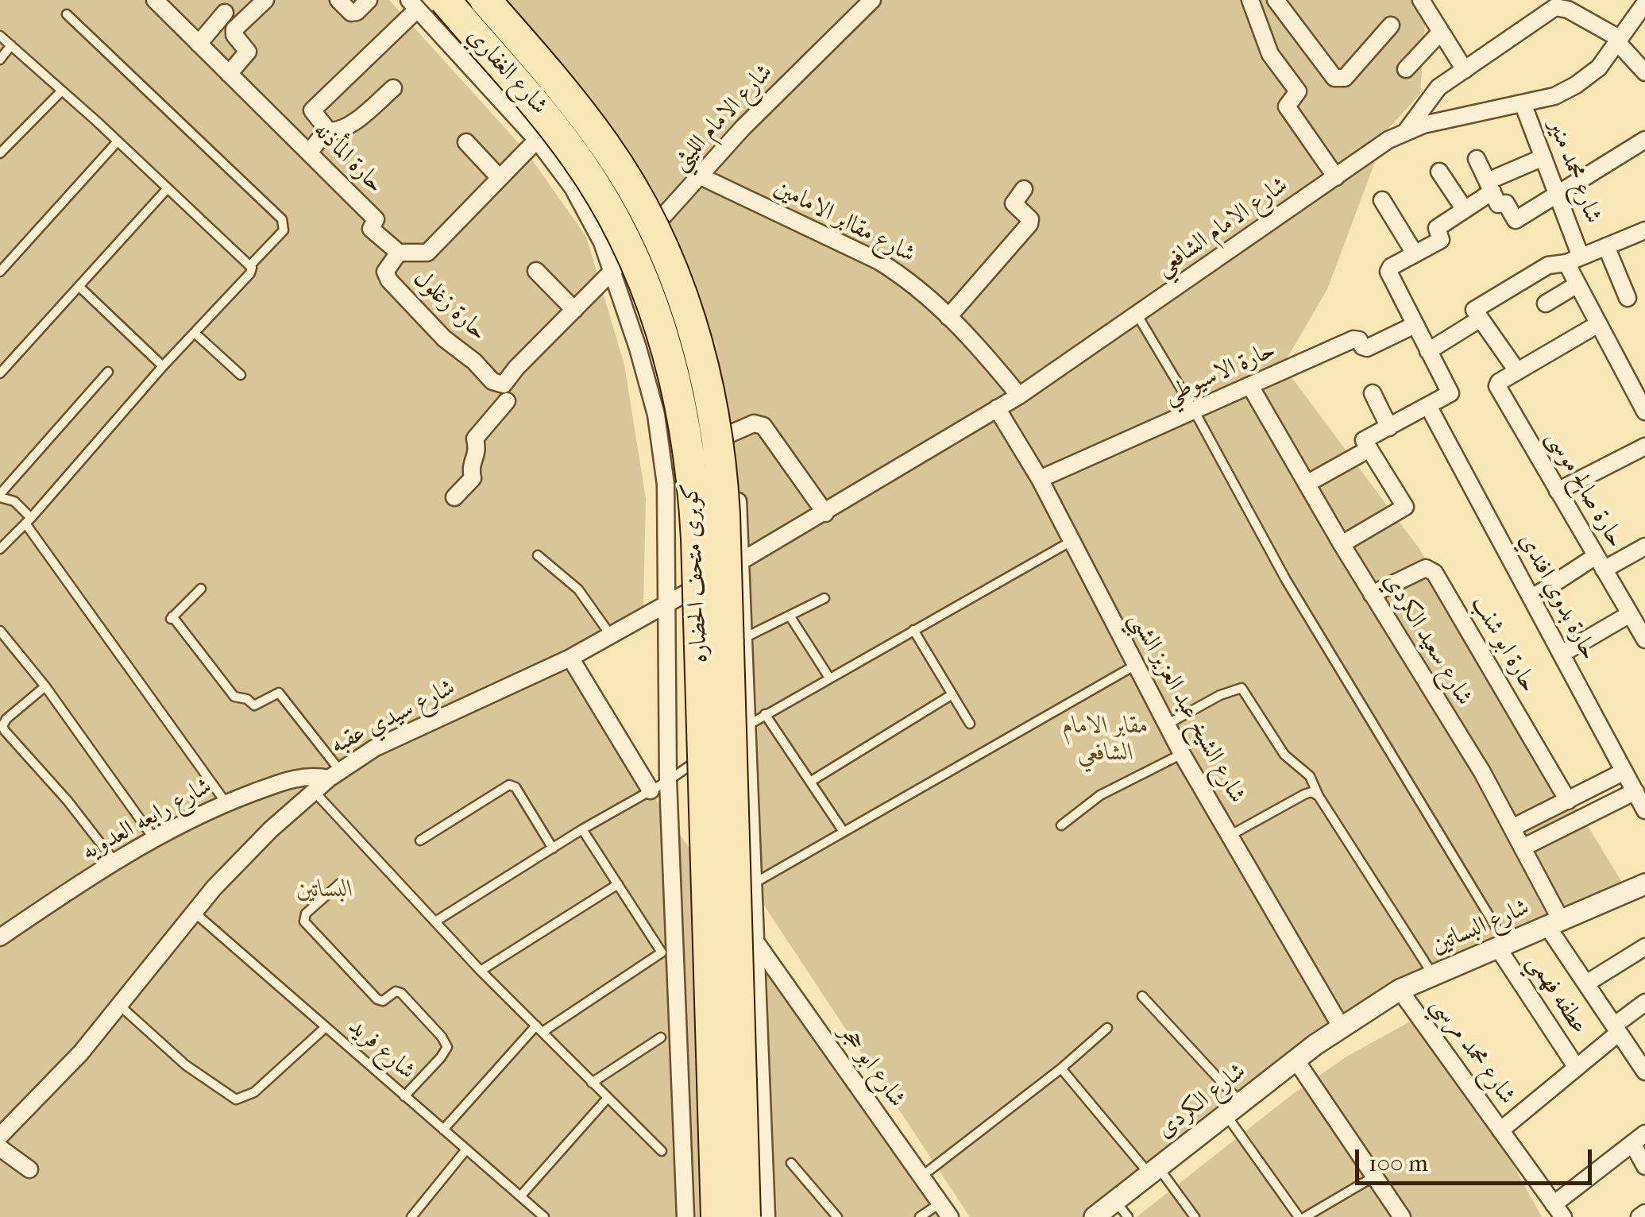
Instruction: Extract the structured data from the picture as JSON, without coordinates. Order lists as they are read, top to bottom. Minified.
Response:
{"streets":{"highway":["كوبرى متحف الحضاره"],"street":["شارع الغفاري","شارع الامام الليثي","حارة المأذنه","شارع محمد منير","شارع مقاابر الامامين","شارع الامام الشافعي","حارة زغلول","حارة الاسيوطي","حارة صالح موسى","حارة بدوي افندي","شارع سعيد الكردي","حارة ابو شنب","شارع الشيخ عبد العزيز الشبي","شارع سيدي عقبه","شارع رابعه العدويه","شارع البساتين","عطفه فهمي","شارع محمد مرسي","شارع ابو حجر","شارع الكردى"],"lane":["شارع فريد"]},"crossings":[["شارع الغفاري","شارع الامام الليثي"],["شارع الغفاري","كوبرى متحف الحضاره"],["شارع الغفاري","شارع سيدي عقبه"],["شارع الامام الليثي","شارع مقاابر الامامين"],["حارة المأذنه","حارة زغلول"],["شارع محمد منير","شارع الامام الشافعي"],["شارع مقاابر الامامين","شارع الامام الشافعي"],["شارع الامام الشافعي","شارع الشيخ عبد العزيز الشبي"],["شارع الامام الشافعي","شارع سيدي عقبه"],["حارة الاسيوطي","شارع سعيد الكردي"],["حارة الاسيوطي","شارع الشيخ عبد العزيز الشبي"],["شارع سعيد الكردي","حارة ابو شنب"],["شارع سعيد الكردي","شارع البساتين"],["شارع الشيخ عبد العزيز الشبي","شارع البساتين"],["شارع الشيخ عبد العزيز الشبي","شارع الكردى"],["شارع سيدي عقبه","شارع رابعه العدويه"],["شارع سيدي عقبه","شارع فريد"],["شارع البساتين","عطفه فهمي"],["شارع البساتين","شارع محمد مرسي"],["شارع البساتين","شارع الكردى"]],"parks":["مقابر الامام الشافعي","البساتين"],"scale_bar":"100 m"}
